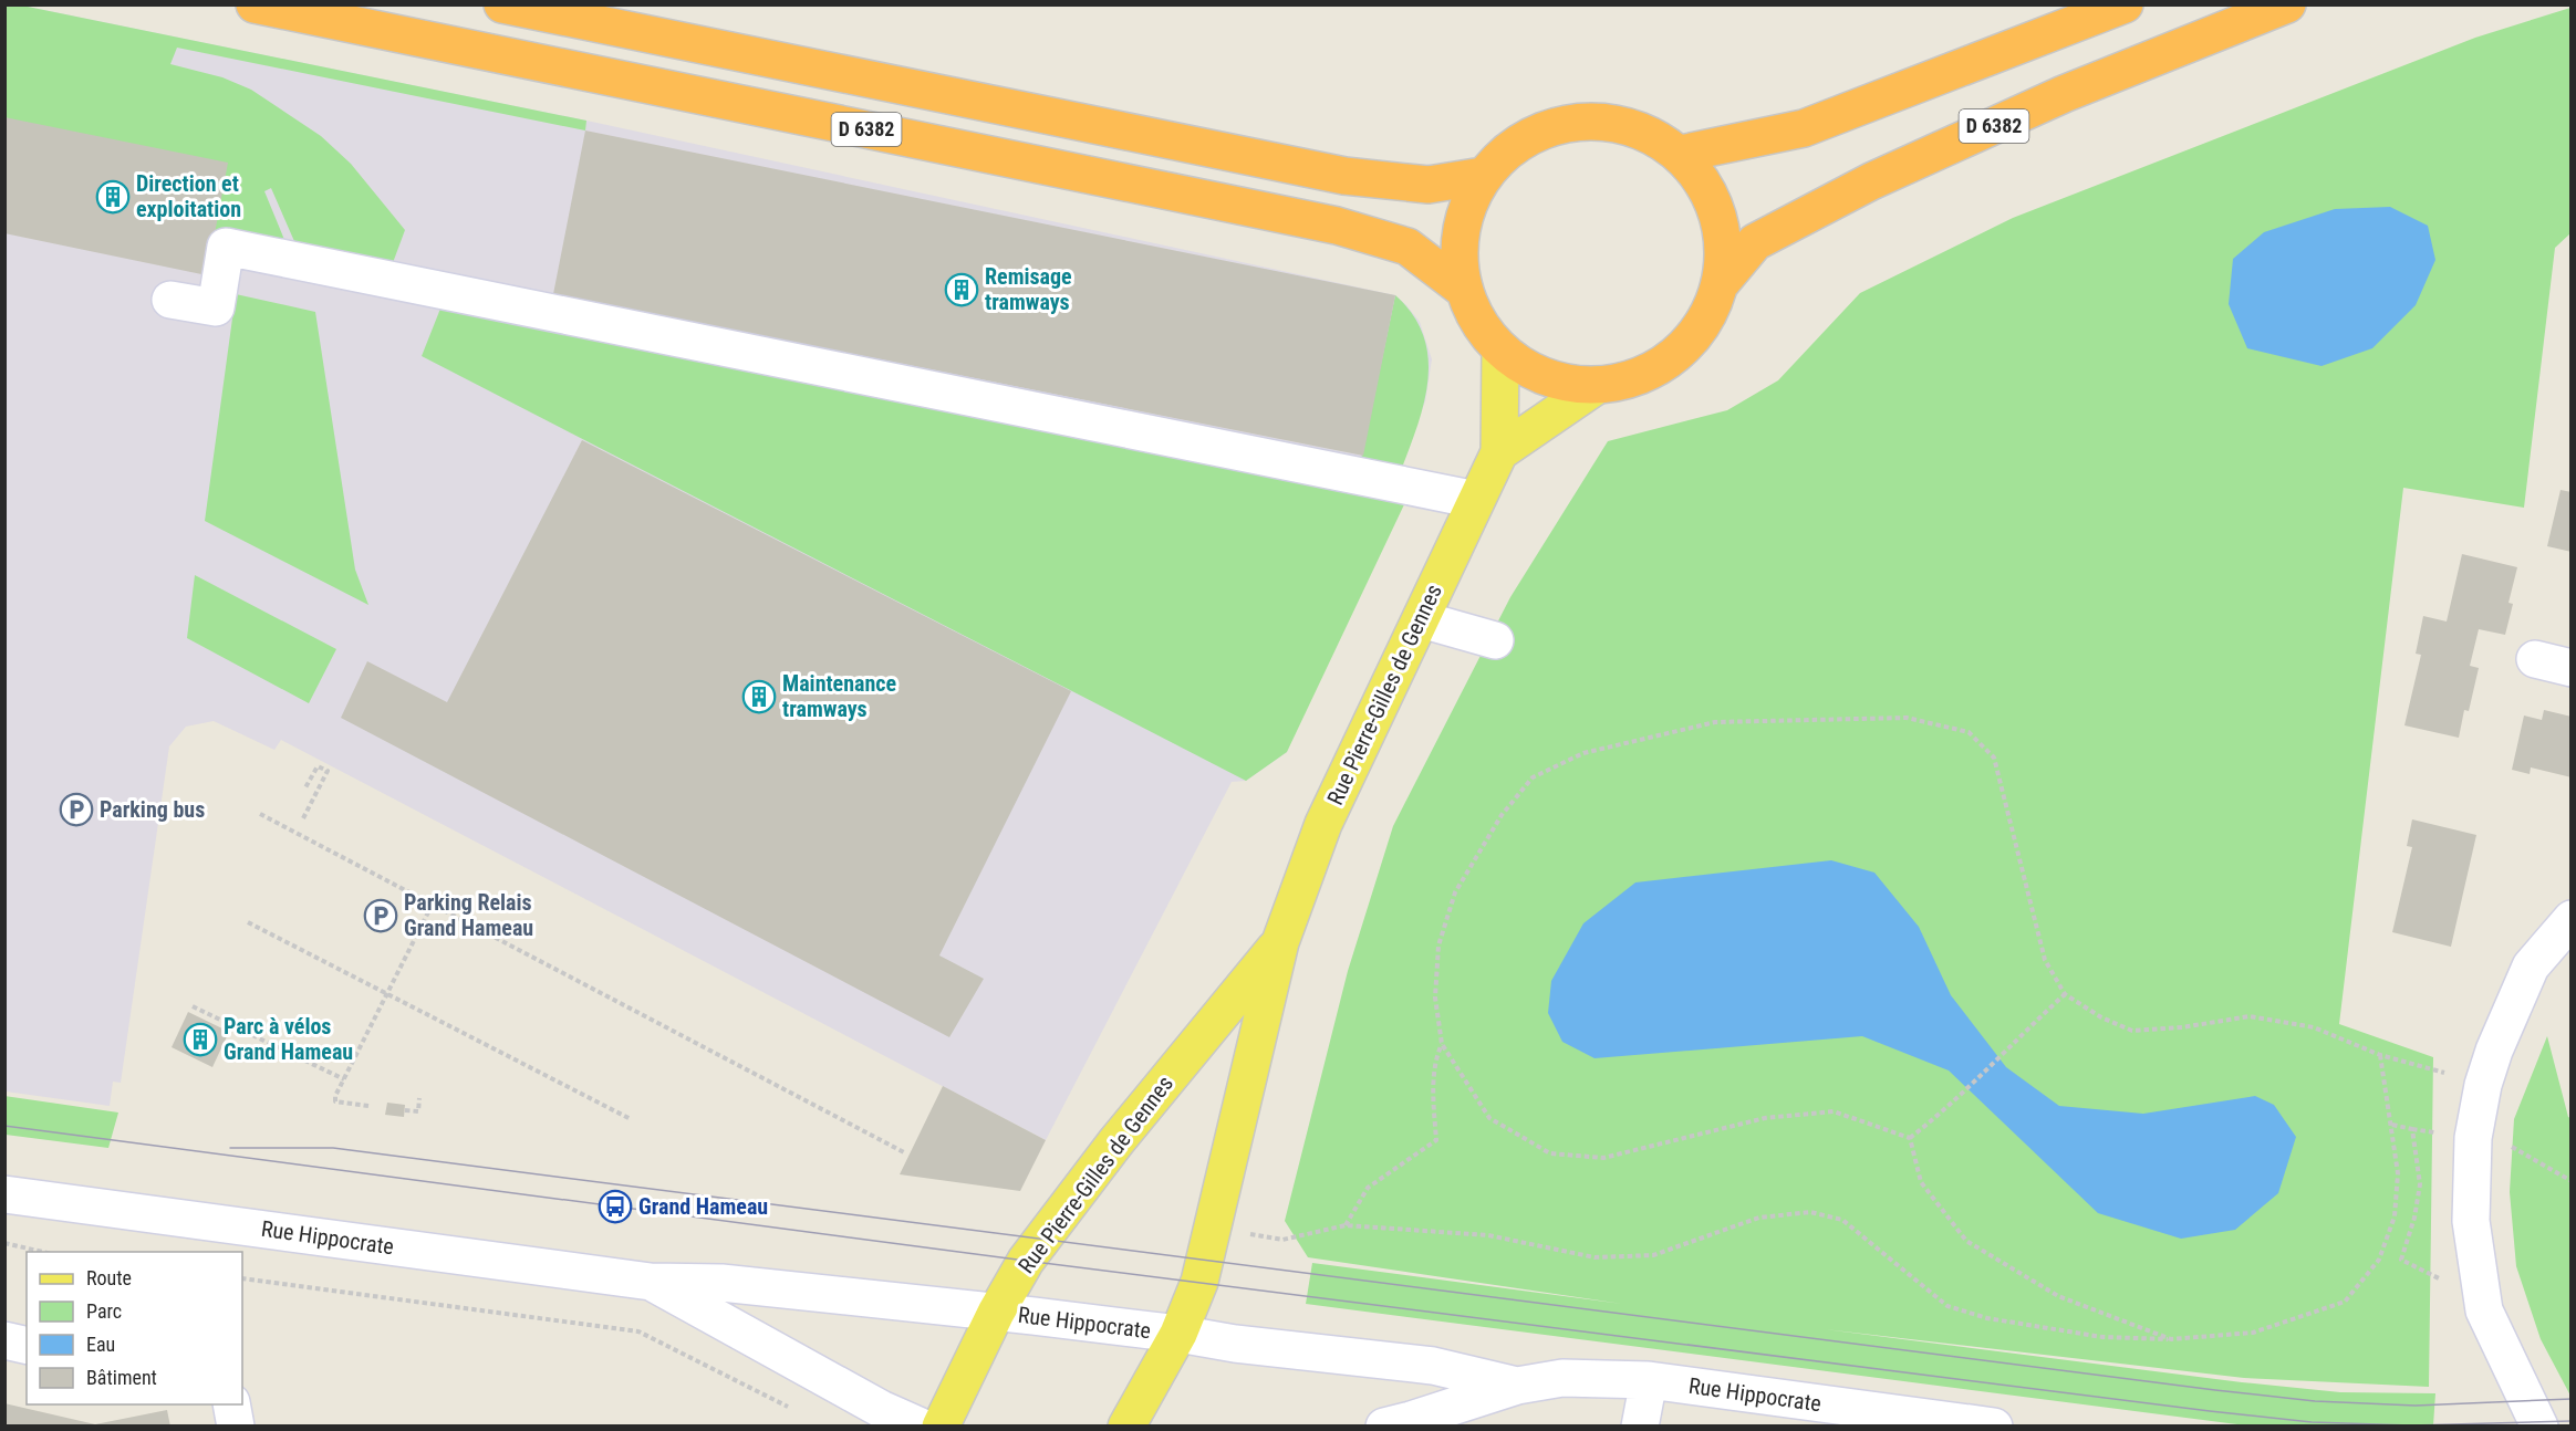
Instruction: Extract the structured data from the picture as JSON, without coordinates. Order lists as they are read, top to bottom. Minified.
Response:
{"streets":{"highway":["D 6382"],"main road":["Rue Pierre-Gilles de Gennes"],"street":["Rue Hippocrate"]},"crossings":[["Rue Pierre-Gilles de Gennes","Rue Hippocrate"]],"places":{"building":["Direction et exploitation","Remisage tramways","Maintenance tramways","Parc à vélos Grand Hameau"],"parking":["Parking bus","Parking Relais Grand Hameau"],"bus stop":["Grand Hameau"]},"legend":["Route","Parc","Eau","Bâtiment"]}
